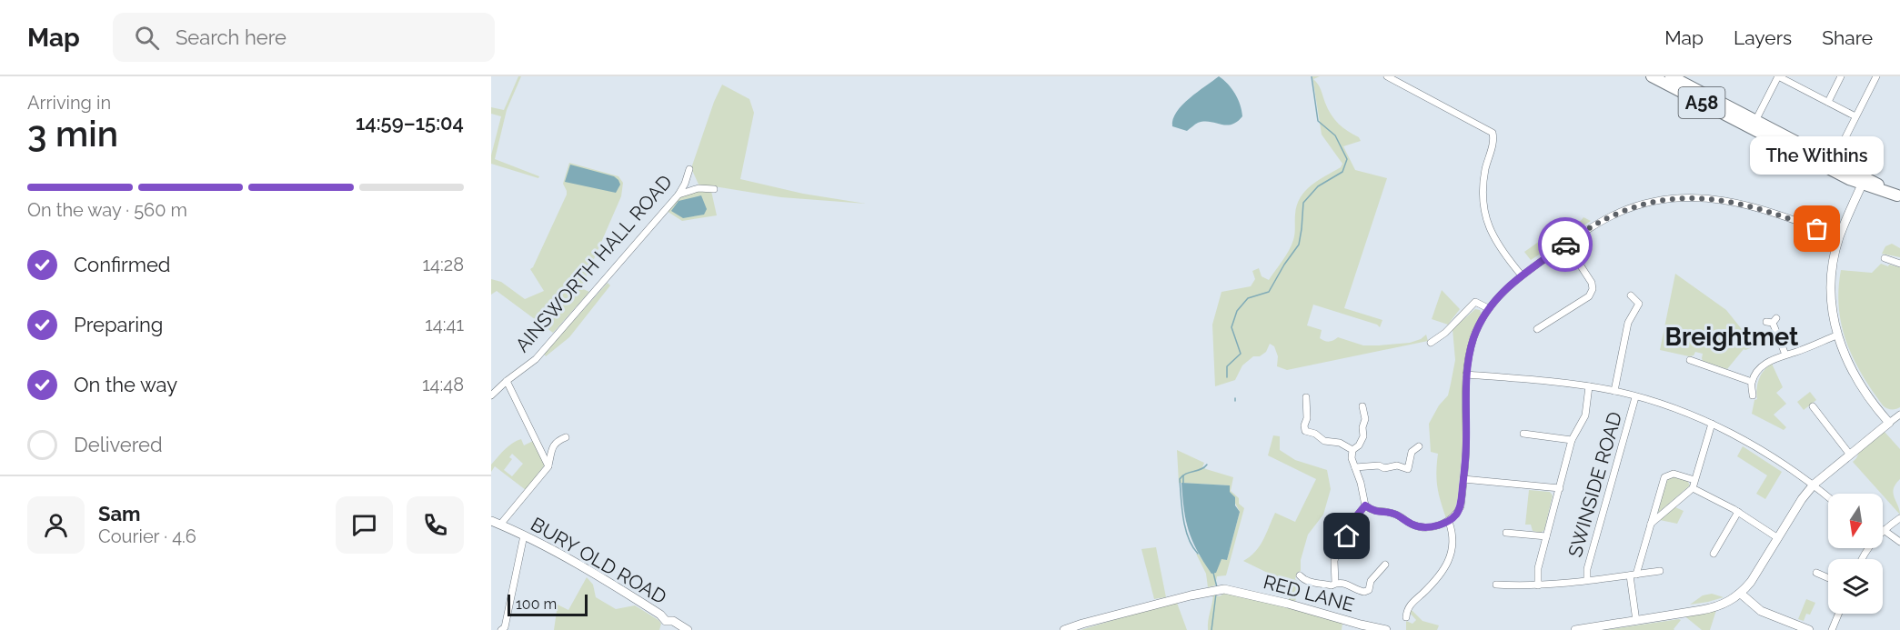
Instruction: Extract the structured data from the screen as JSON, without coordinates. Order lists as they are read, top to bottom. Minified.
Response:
{"streets":{"highway":["A58"],"street":["AINSWORTH HALL ROAD","SWINSIDE ROAD","BURY OLD ROAD","RED LANE"]},"districts":["Breightmet"],"places":["The Withins"],"scale_bar":"100 m","north":"bottom","page":{"header":"Map","search":"Search here","nav":["Map","Layers","Share"],"heading":["3 min","Arriving in","14:59–15:04"],"panel":["Sam","Courier · 4.6"],"bubble":"The Withins","bar":"On the way · 560 m","list":[["Confirmed","14:28"],["Preparing","14:41"],["On the way","14:48"],"Delivered"],"scale":"100 m"}}
